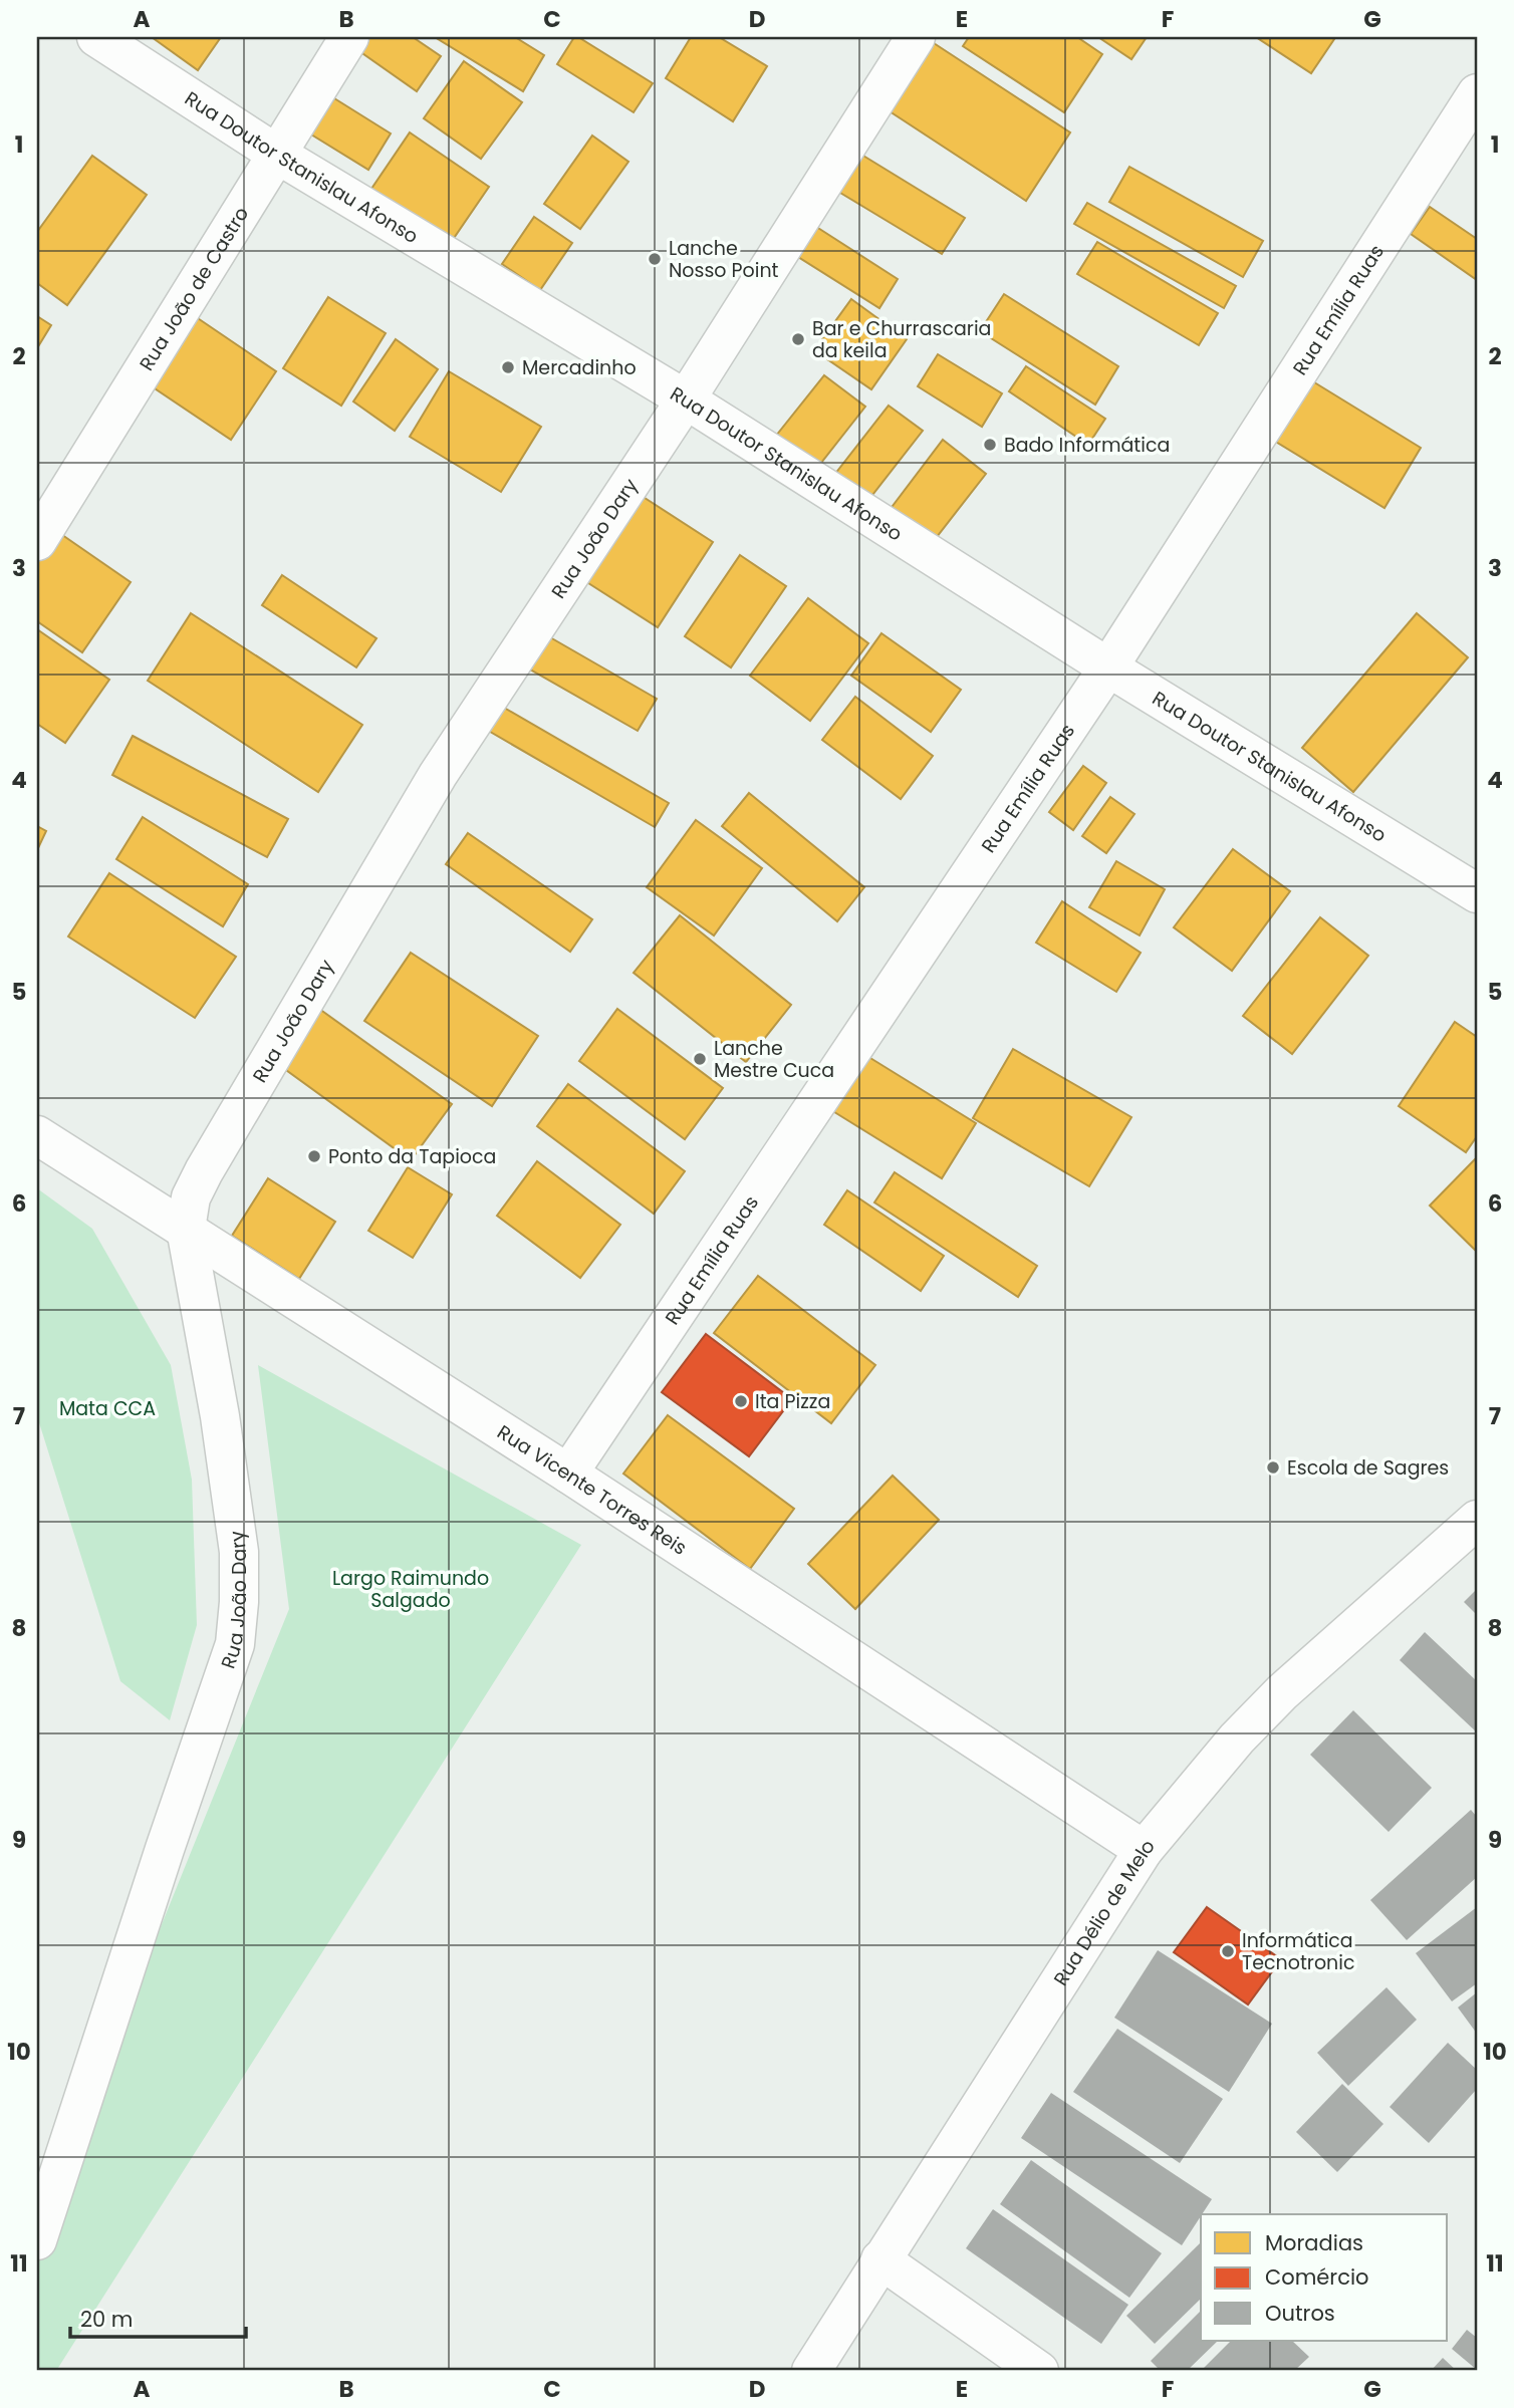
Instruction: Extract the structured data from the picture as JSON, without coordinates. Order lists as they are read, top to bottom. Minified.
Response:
{"streets":{"street":["Rua Doutor Stanislau Afonso","Rua João de Castro","Rua Emília Ruas","Rua João Dary","Rua Vicente Torres Reis","Rua Délio de Melo"]},"crossings":[["Rua Doutor Stanislau Afonso","Rua João de Castro"],["Rua Doutor Stanislau Afonso","Rua Emília Ruas"],["Rua Doutor Stanislau Afonso","Rua João Dary"],["Rua Emília Ruas","Rua Vicente Torres Reis"],["Rua João Dary","Rua Vicente Torres Reis"],["Rua Vicente Torres Reis","Rua Délio de Melo"]],"parks":["Mata CCA","Largo Raimundo Salgado"],"places":["Lanche Nosso Point","Bar e Churrascaria da keila","Mercadinho","Bado Informática","Lanche Mestre Cuca","Ponto da Tapioca","Ita Pizza","Escola de Sagres","Informática Tecnotronic"],"legend":["Moradias","Comércio","Outros"],"scale_bar":"20 m","grid":{"columns":["A","B","C","D","E","F","G"],"rows":["1","2","3","4","5","6","7","8","9","10","11"]}}
